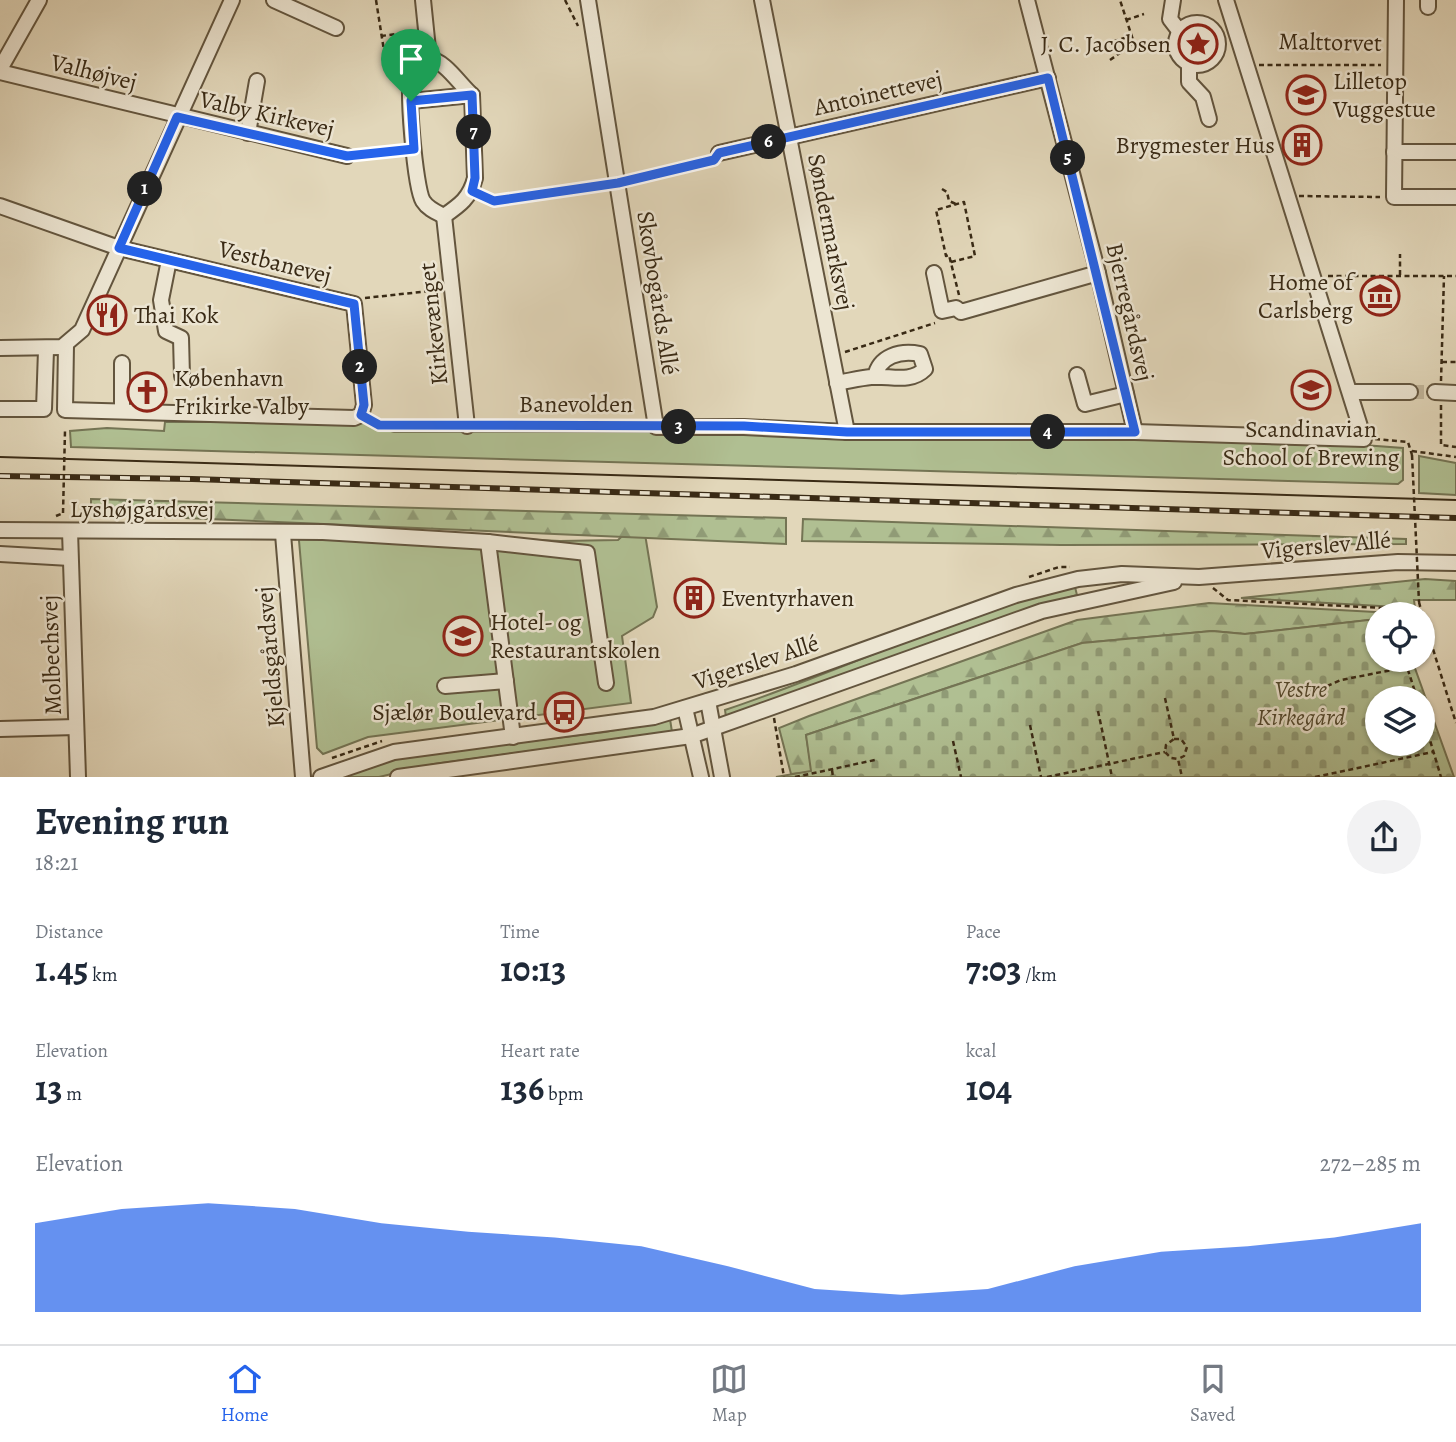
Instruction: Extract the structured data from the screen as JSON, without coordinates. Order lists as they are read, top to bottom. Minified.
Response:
{"streets":{"street":["Malttorvet","Valhøjvej","Antoinettevej","Valby Kirkevej","Søndermarksvej","Vestbanevej","Skovbogårds Allé","Bjerregårdsvej","Kirkevænget","Banevolden","Lyshøjgårdsvej","Vigerslev Allé","Molbechsvej","Kjeldsgårdsvej"]},"crossings":[["Valhøjvej","Valby Kirkevej"],["Antoinettevej","Søndermarksvej"],["Antoinettevej","Bjerregårdsvej"],["Søndermarksvej","Banevolden"],["Vestbanevej","Banevolden"],["Skovbogårds Allé","Banevolden"],["Bjerregårdsvej","Banevolden"],["Kirkevænget","Banevolden"],["Lyshøjgårdsvej","Molbechsvej"],["Lyshøjgårdsvej","Kjeldsgårdsvej"]],"parks":["Vestre Kirkegård"],"places":{"place":["J. C. Jacobsen"],"school or university":["Lilletop Vuggestue","Scandinavian School of Brewing","Hotel- og Restaurantskolen"],"building":["Brygmester Hus","Eventyrhaven"],"museum":["Home of Carlsberg"],"restaurant":["Thai Kok"],"church":["København Frikirke Valby"],"bus stop":["Sjælør Boulevard"]},"page":{"pins":["7","6","5","1","2","3","4"],"heading":["Evening run","18:21"],"stats":[["Distance","1.45 km"],["Time","10:13"],["Pace","7:03 /km"],["Elevation","13 m"],["Heart rate","136 bpm"],["kcal","104"]],"chart":["Elevation","272–285 m"],"tabs":["Home","Map","Saved"]}}
